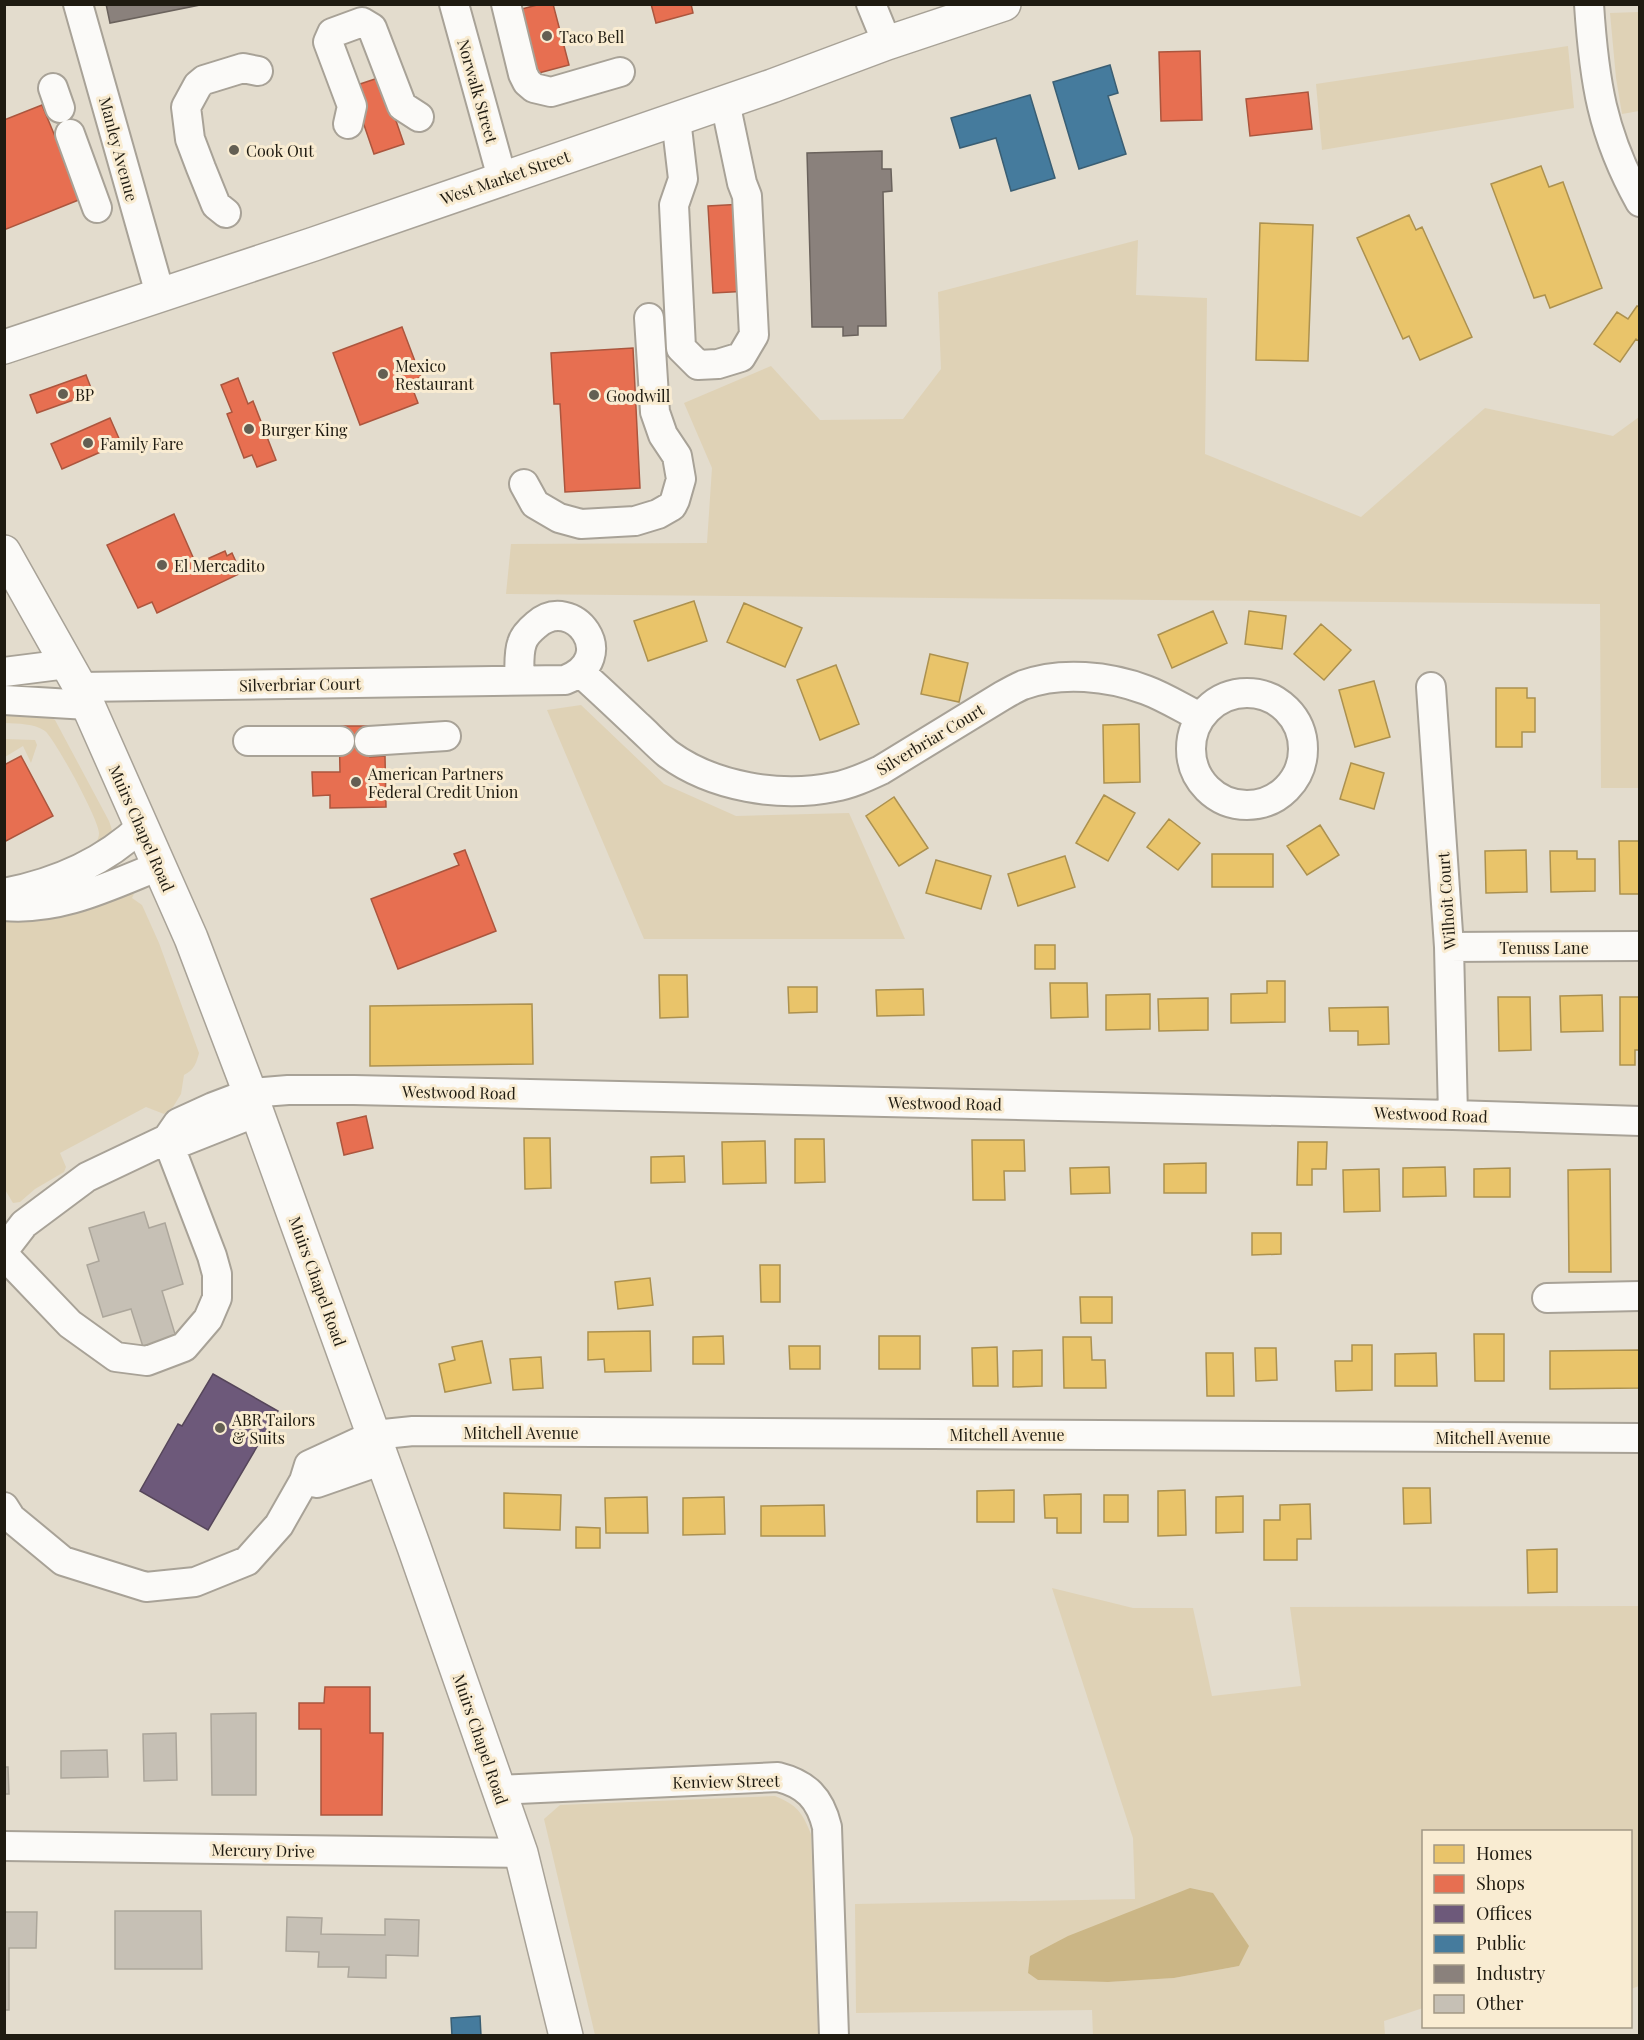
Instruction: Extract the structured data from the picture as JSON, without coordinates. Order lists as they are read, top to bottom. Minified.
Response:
{"streets":{"main road":["West Market Street","Muirs Chapel Road"],"street":["Norwalk Street","Manley Avenue","Silverbriar Court","Wilhoit Court","Tenuss Lane","Westwood Road","Mitchell Avenue","Kenview Street","Mercury Drive"]},"crossings":[["Norwalk Street","West Market Street"],["Manley Avenue","West Market Street"],["Silverbriar Court","Muirs Chapel Road"],["Muirs Chapel Road","Westwood Road"],["Muirs Chapel Road","Mitchell Avenue"],["Muirs Chapel Road","Kenview Street"],["Muirs Chapel Road","Mercury Drive"],["Wilhoit Court","Tenuss Lane"],["Wilhoit Court","Westwood Road"]],"places":["Taco Bell","Cook Out","Mexico Restaurant","BP","Goodwill","Burger King","Family Fare","El Mercadito","American Partners Federal Credit Union","ABR Tailors & Suits"],"legend":["Homes","Shops","Offices","Public","Industry","Other"]}
